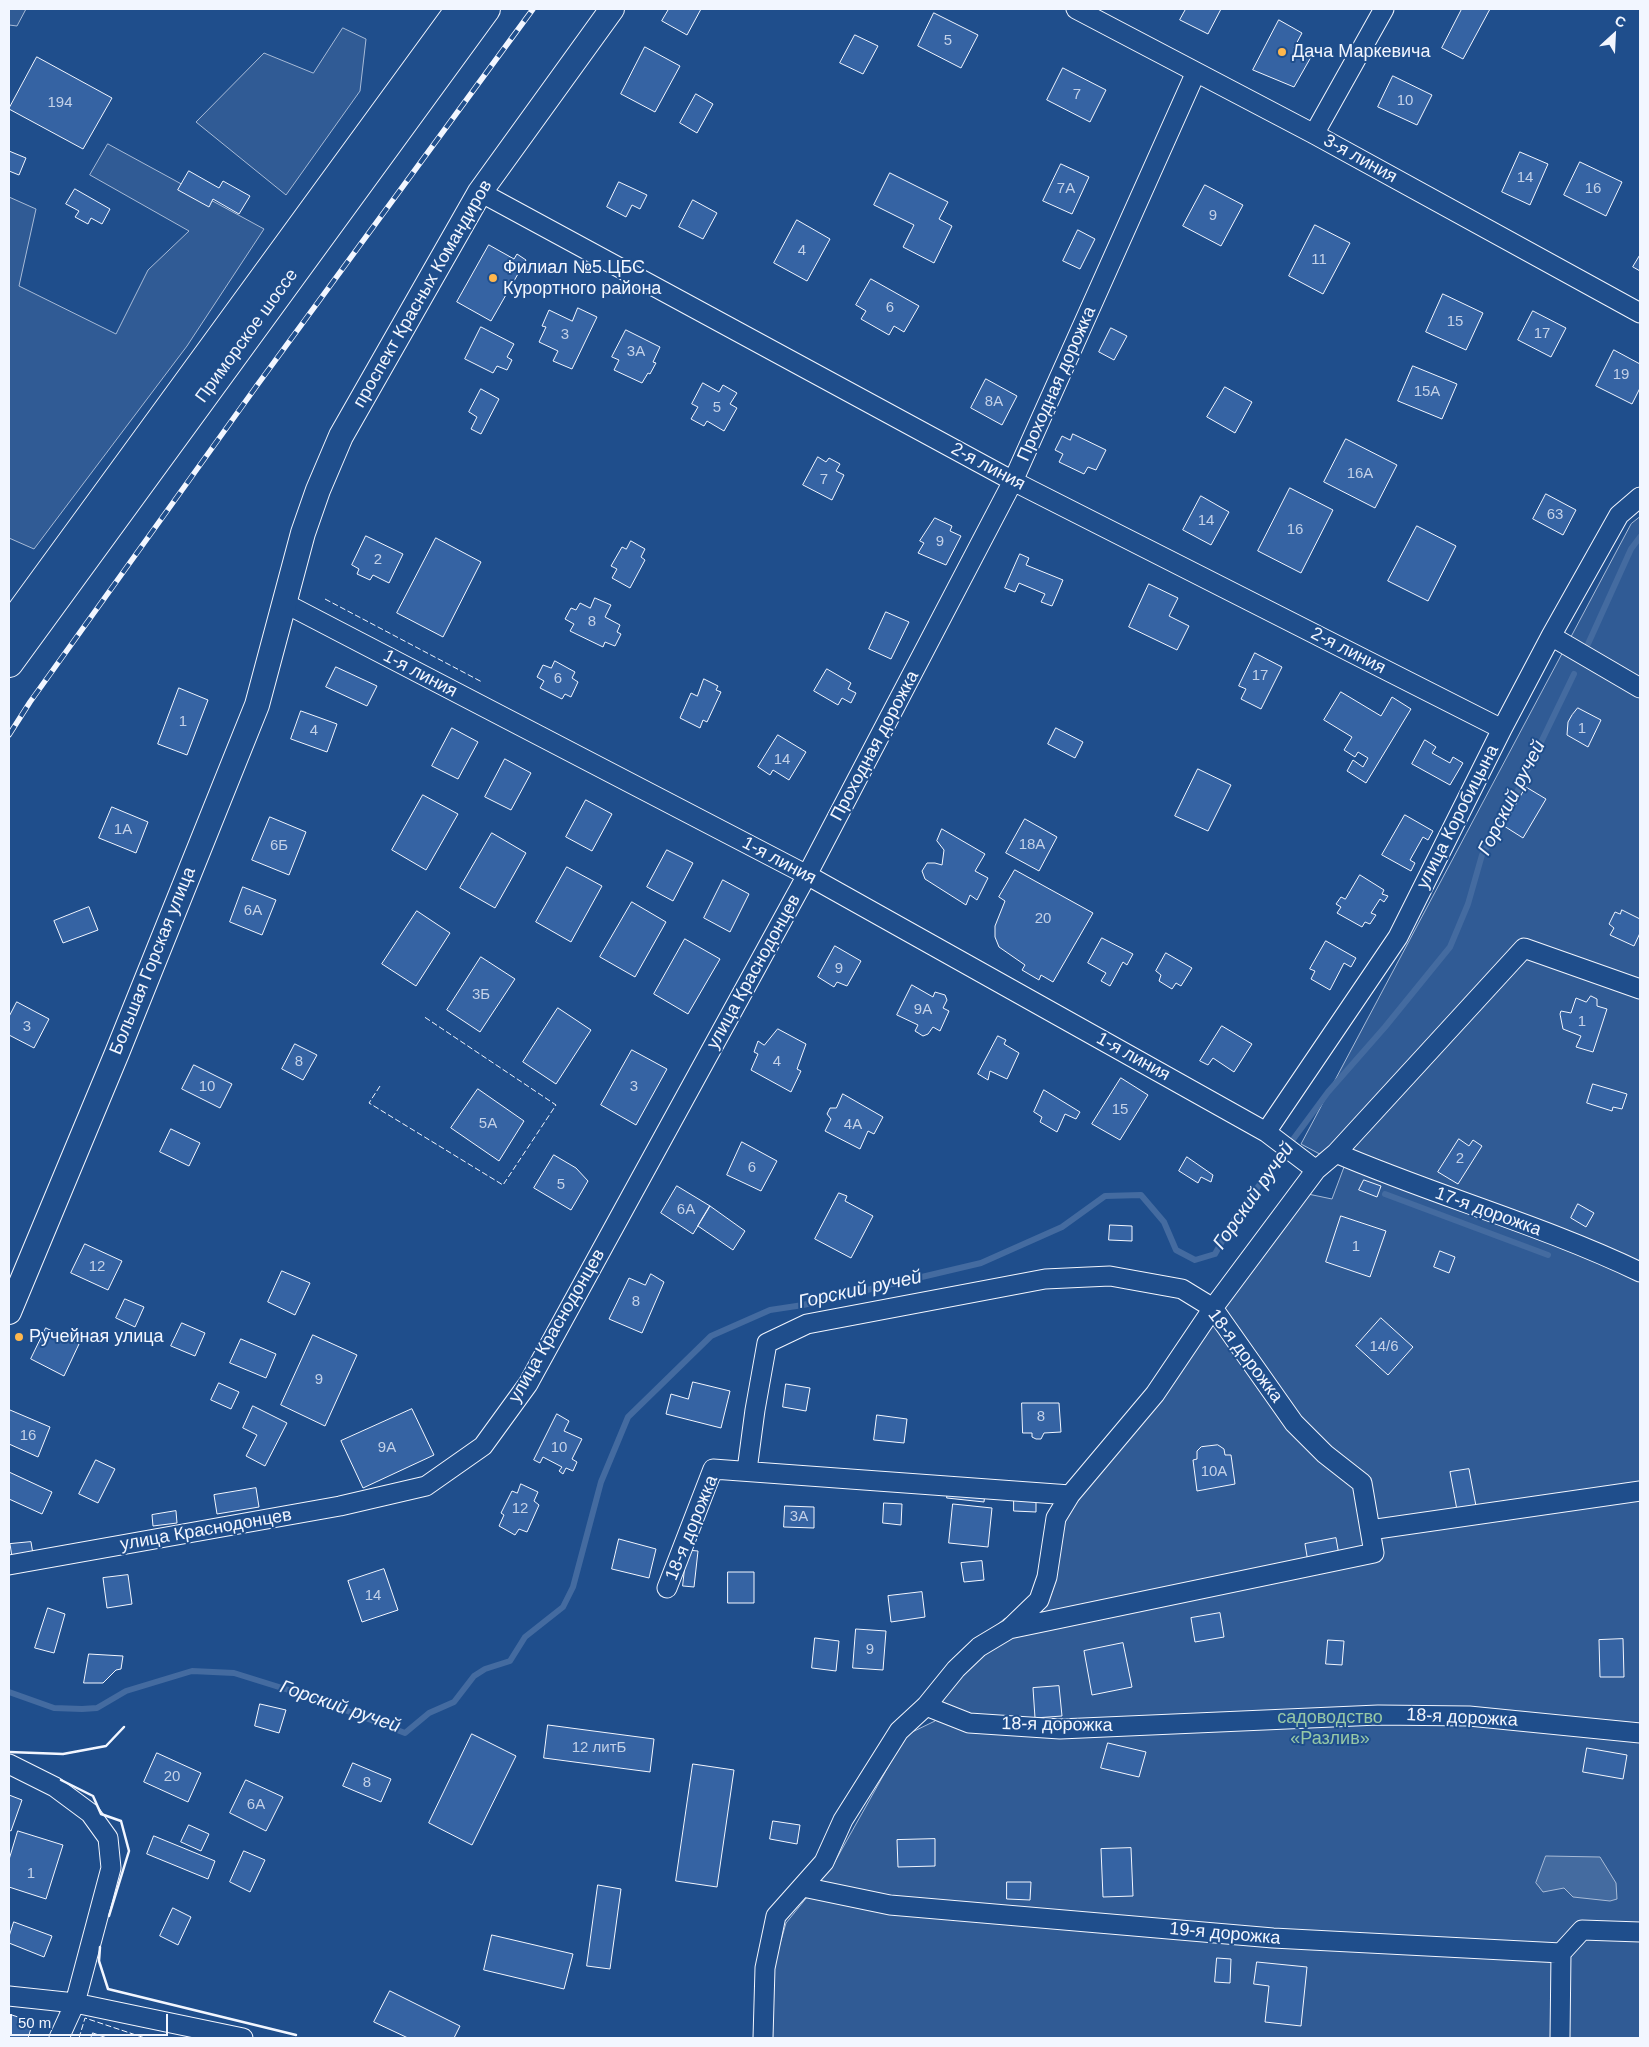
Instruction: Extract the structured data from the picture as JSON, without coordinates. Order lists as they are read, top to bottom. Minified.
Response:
{"streets":{"highway":["Приморское шоссе"],"street":["3-я линия","проспект Красных Командиров","Проходная дорожка","2-я линия","1-я линия","улица Коробицына","Большая Горская улица","улица Краснодонцев","17-я дорожка","18-я дорожка","19-я дорожка"]},"crossings":[["3-я линия","Проходная дорожка"],["проспект Красных Командиров","2-я линия"],["проспект Красных Командиров","1-я линия"],["проспект Красных Командиров","Большая Горская улица"],["Проходная дорожка","2-я линия"],["Проходная дорожка","1-я линия"],["Проходная дорожка","улица Краснодонцев"],["2-я линия","улица Коробицына"],["1-я линия","улица Коробицына"],["1-я линия","Большая Горская улица"],["1-я линия","улица Краснодонцев"]],"water":["Горский ручей"],"parks":["садоводство «Разлив»"],"places":["Дача Маркевича","Филиал №5 ЦБС Курортного района","Ручейная улица"],"house_numbers":["5","7","10","194","14","7А","16","9","4","11","6","15","17","3","3А","19","15А","8А","5","16А","7","63","14","16","9","2","8","17","6","1","1","4","14","1А","18А","6Б","6А","20","9","3Б","9А","1","3","8","4","10","3","15","5А","4А","2","6","5","6А","1","12","8","14/6","9","8","16","9А","10","10А","12","3А","14","9","12 литБ","20","8","6А","1"],"scale_bar":"50 m","north":"top right"}
